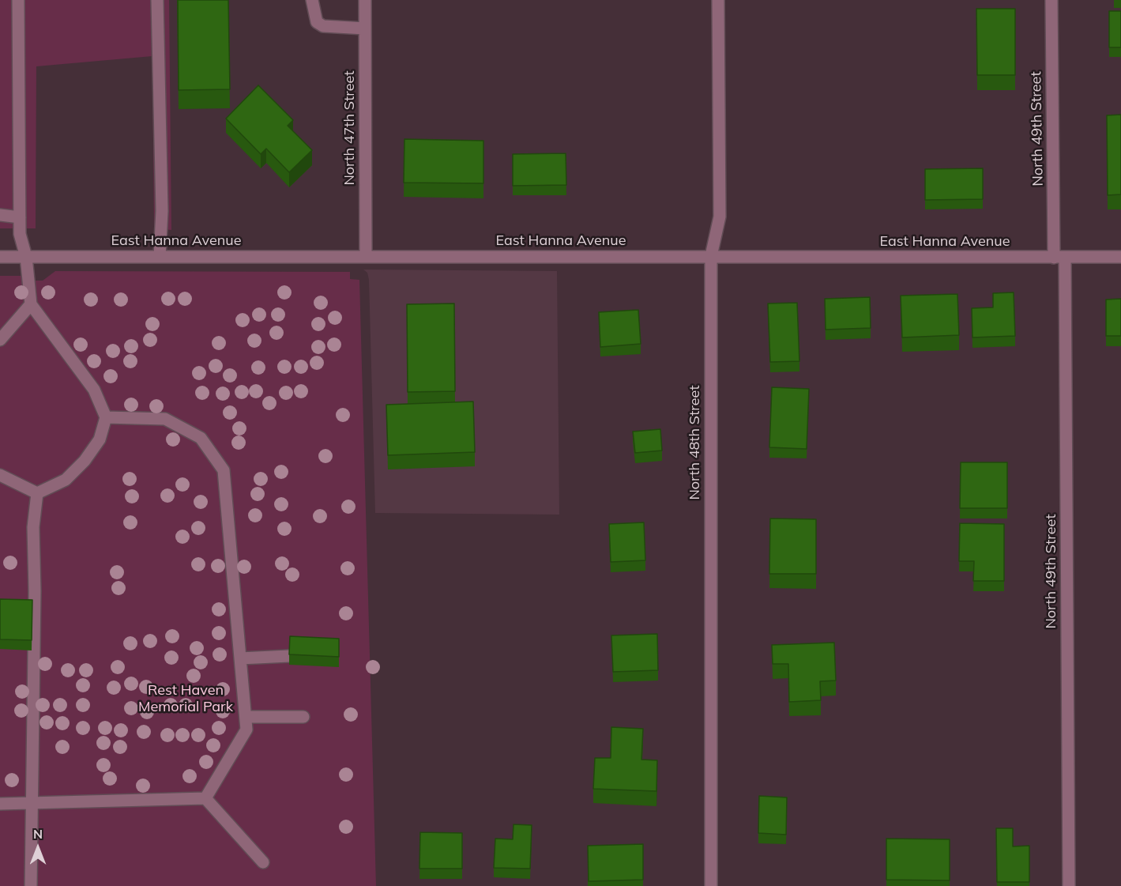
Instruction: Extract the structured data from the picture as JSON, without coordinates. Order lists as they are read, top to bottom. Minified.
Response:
{"streets":{"street":["North 47th Street","North 49th Street","East Hanna Avenue","North 48th Street"]},"crossings":[["North 47th Street","East Hanna Avenue"],["North 49th Street","East Hanna Avenue"],["East Hanna Avenue","North 48th Street"]],"parks":["Rest Haven Memorial Park"],"north":"top"}
